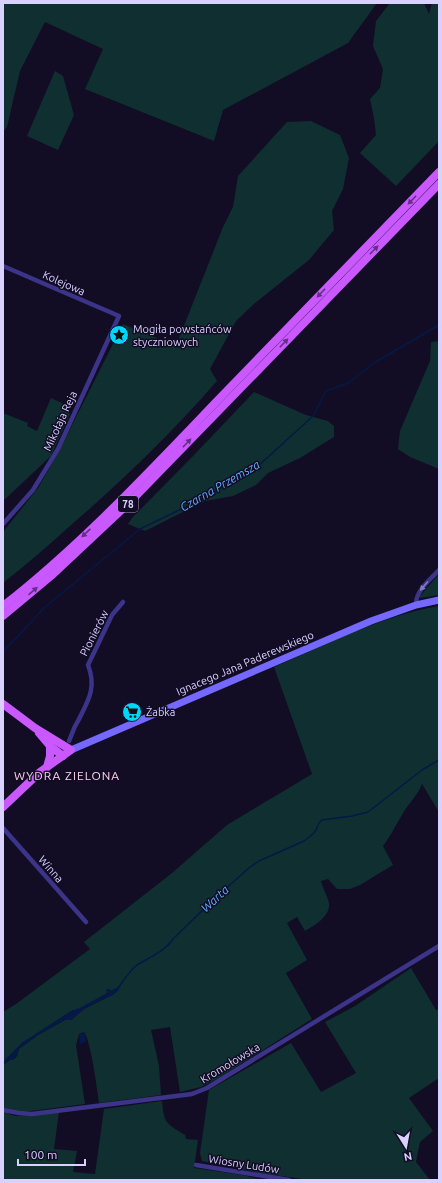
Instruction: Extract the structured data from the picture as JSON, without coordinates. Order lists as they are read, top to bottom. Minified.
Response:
{"streets":{"main road":["78","Ignacego Jana Paderewskiego"],"street":["Kolejowa","Mikołaja Reja","Pionierów","Winna","Kromołowska","Wiosny Ludów"]},"crossings":[["Kolejowa","Mikołaja Reja"]],"districts":["WYDRA ZIELONA"],"water":["Czarna Przemsza","Warta"],"places":{"place":["Mogiła powstańców styczniowych"],"supermarket":["Żabka"]},"scale_bar":"100 m","north":"bottom"}
